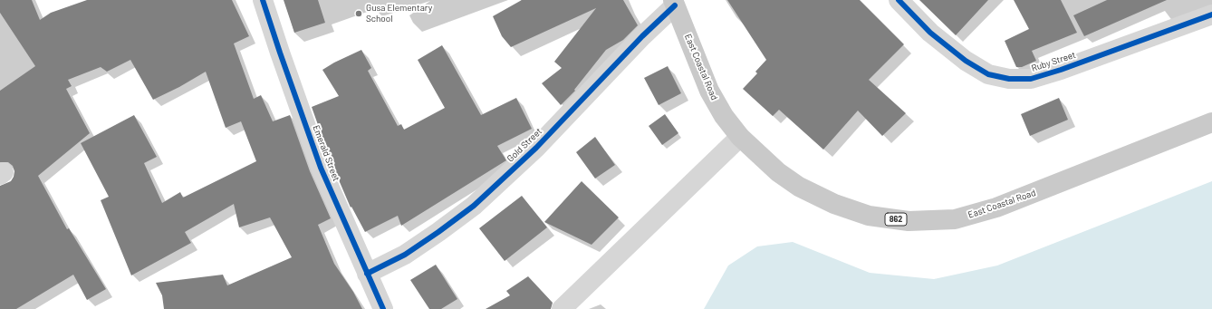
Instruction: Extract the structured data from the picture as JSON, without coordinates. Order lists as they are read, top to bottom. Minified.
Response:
{"streets":{"main road":["East Coastal Road","862"],"street":["Ruby Street","Gold Street","Emerald Street"]},"crossings":[["East Coastal Road","Gold Street"],["Gold Street","Emerald Street"]],"places":["Gusa Elementary School"]}
